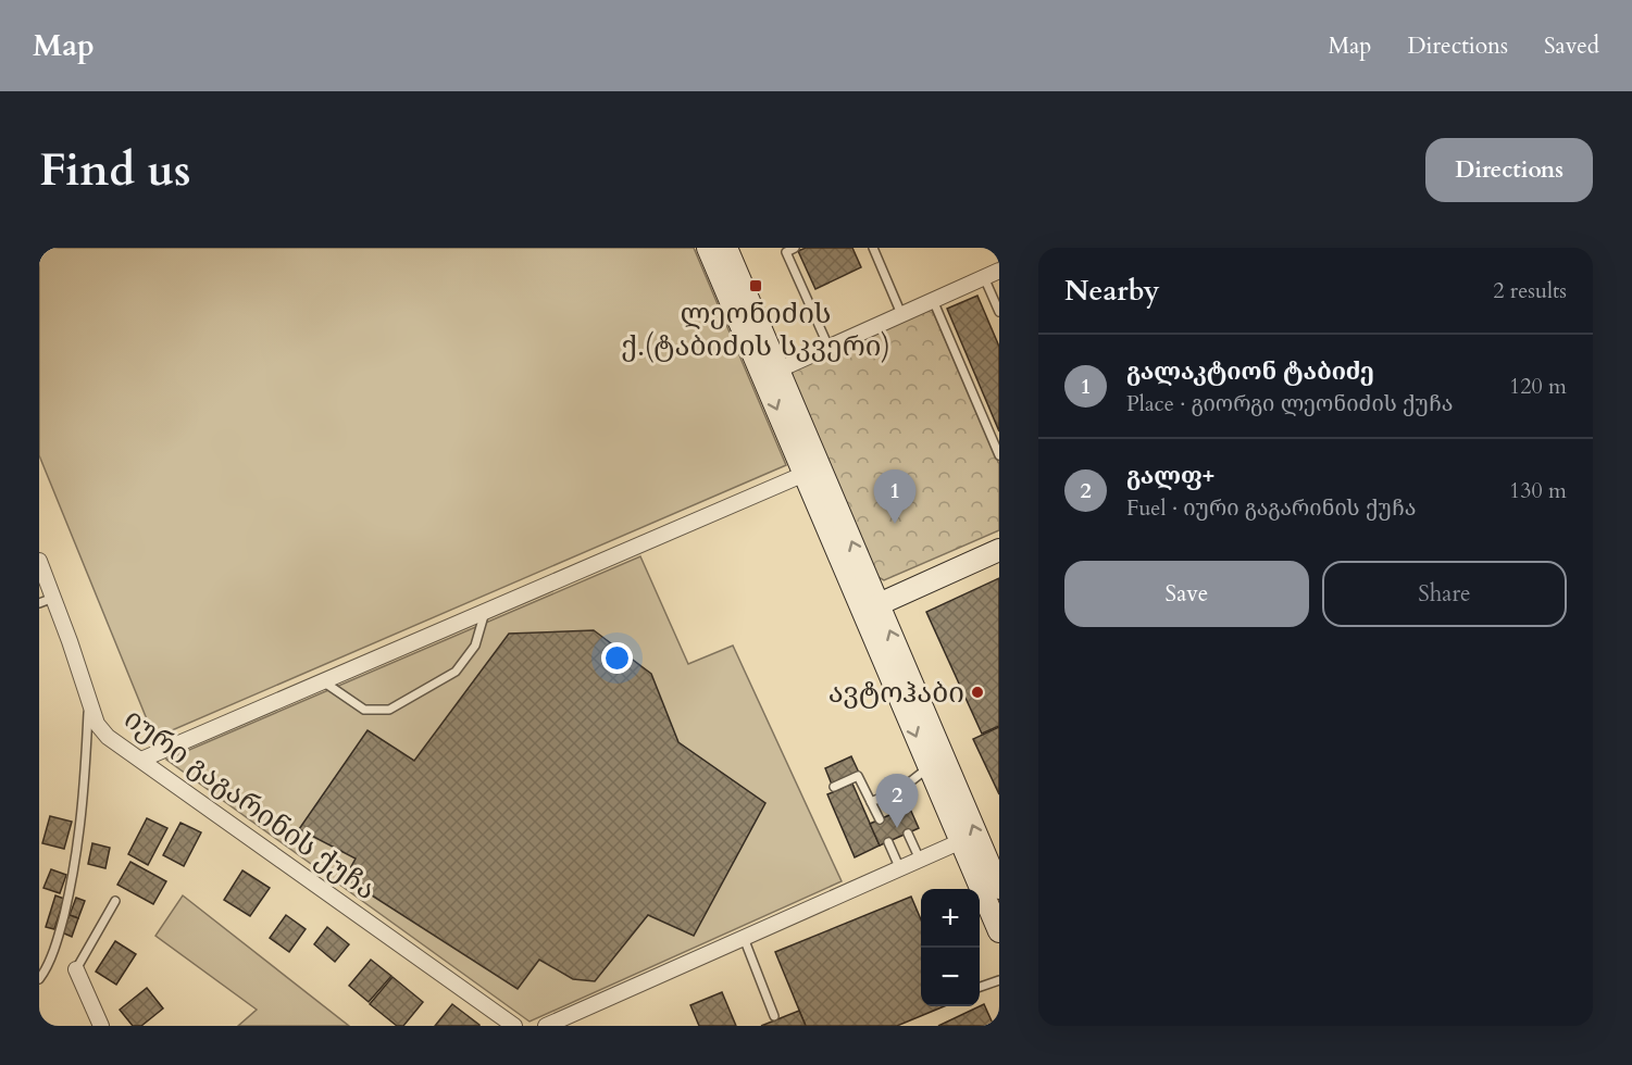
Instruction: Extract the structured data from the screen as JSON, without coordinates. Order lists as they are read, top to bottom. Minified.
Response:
{"streets":{"street":["იური გაგარინის ქუჩა"]},"places":{"transit":["ლეონიძის ქ.(ტაბიძის სკვერი)"],"other":["ავტოჰაბი"]},"page":{"header":"Map","nav":["Map","Directions","Saved"],"buttons":["Directions",["Save","Share"]],"title":"Find us","heading":["Nearby","2 results"],"list":[{"mark":"1","name":"გალაკტიონ ტაბიძე","note":"Place · გიორგი ლეონიძის ქუჩა","value":"120 m"},{"mark":"2","name":"გალფ+","note":"Fuel · იური გაგარინის ქუჩა","value":"130 m"}],"pins":["1","2"],"map_buttons":["+","−"]}}
